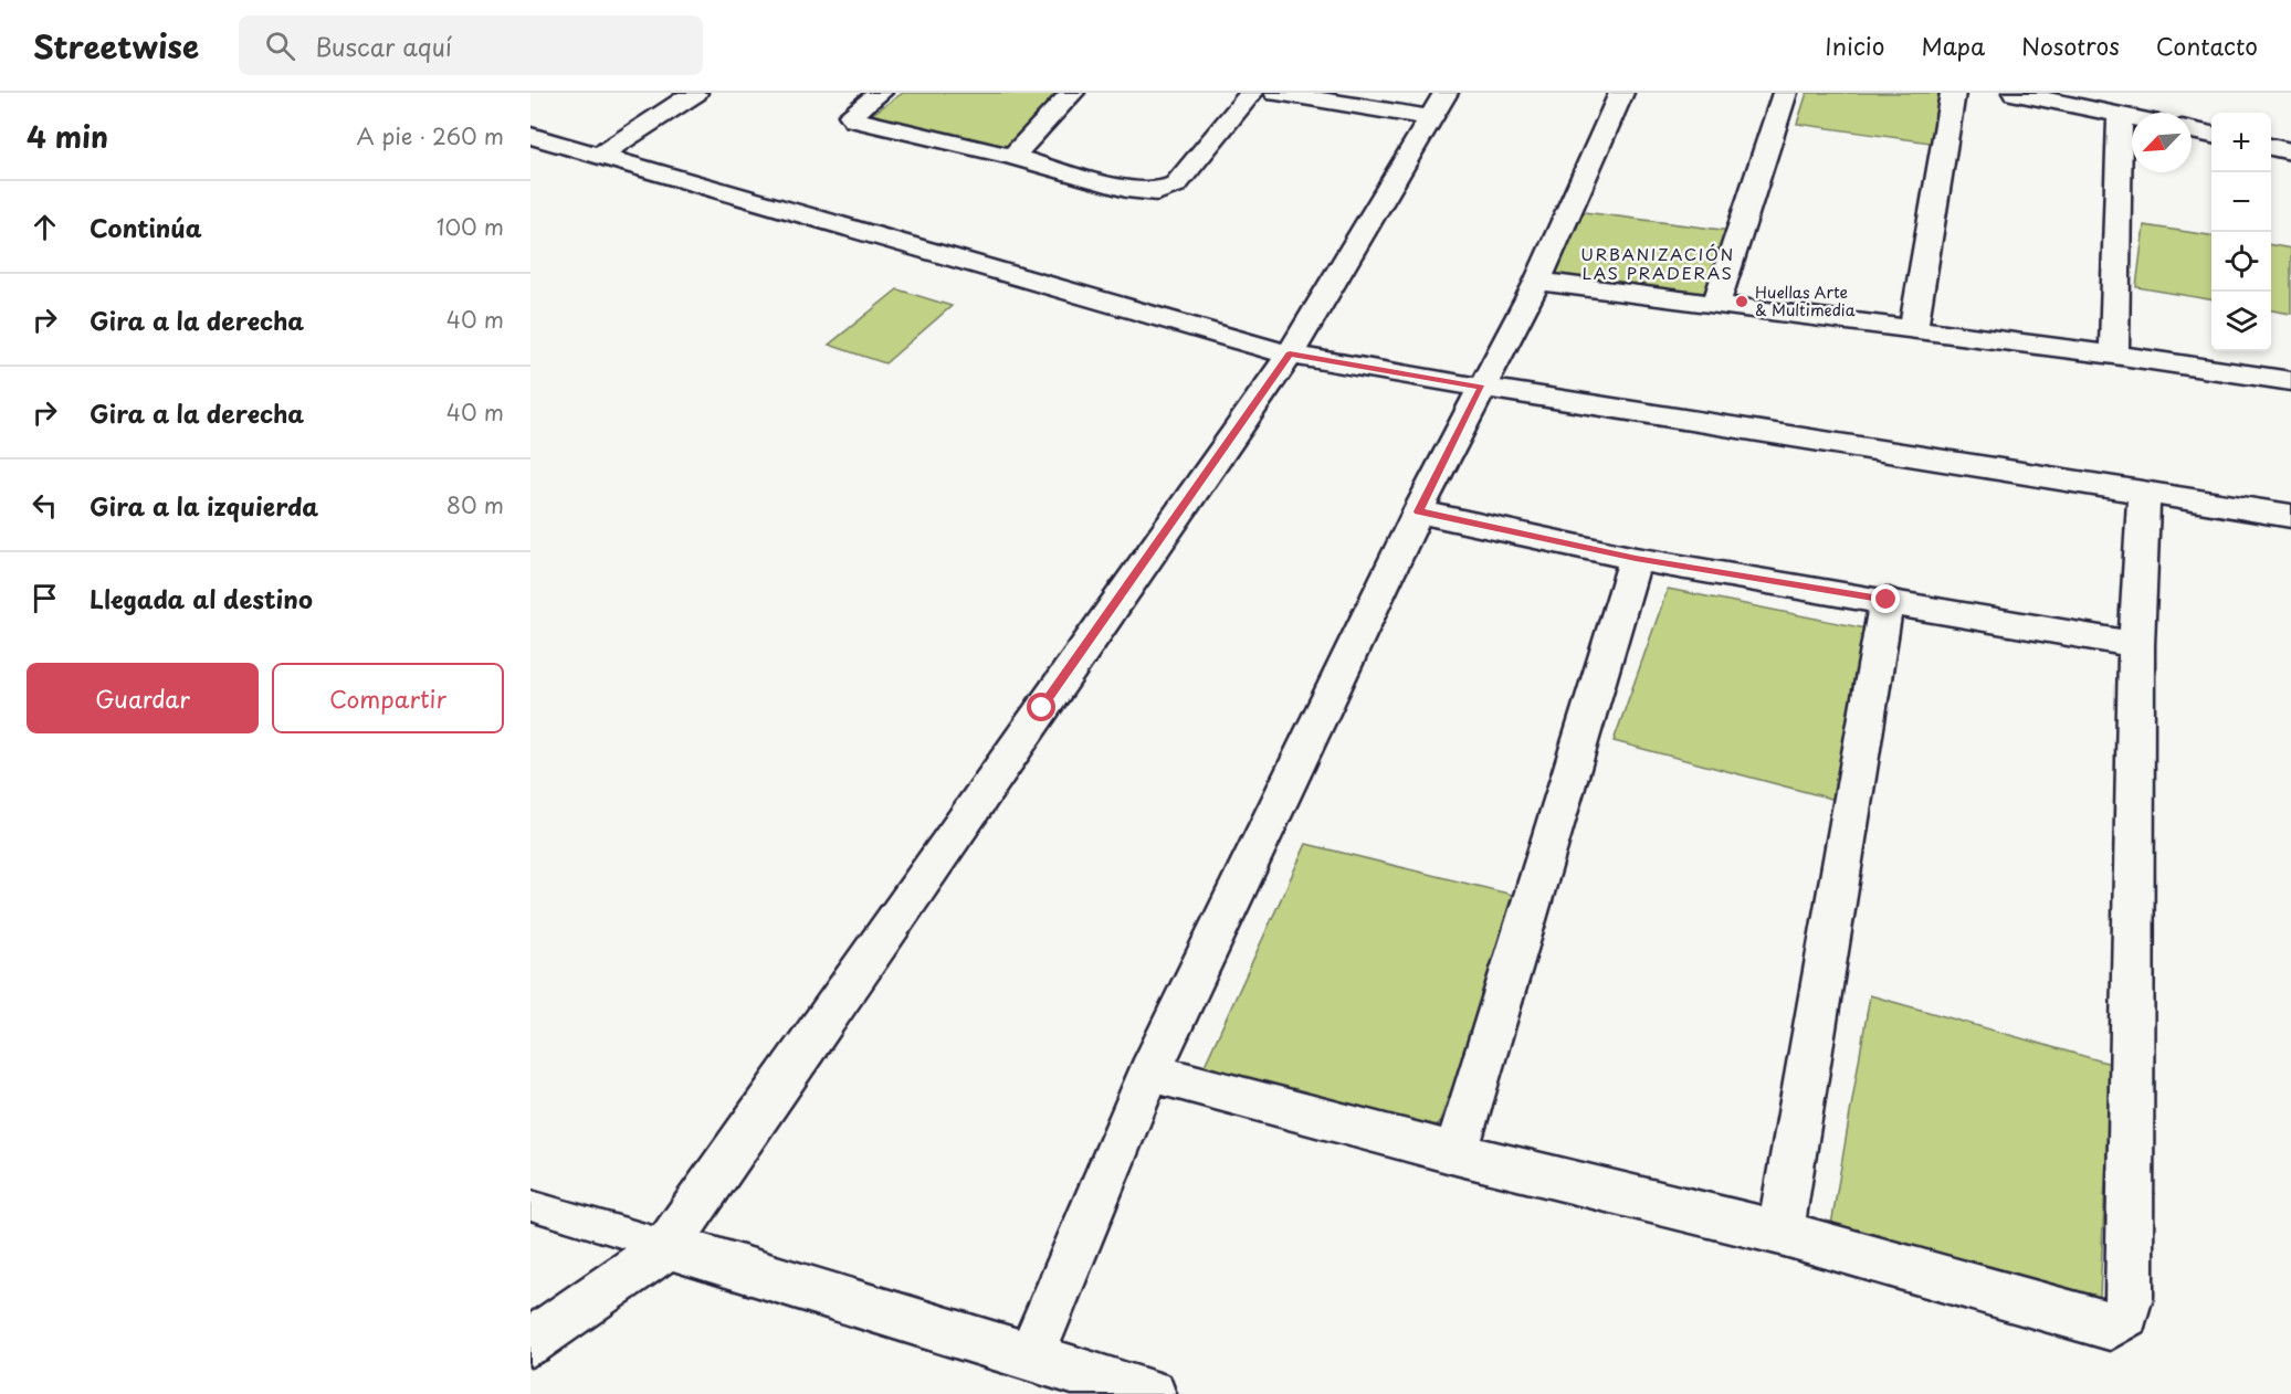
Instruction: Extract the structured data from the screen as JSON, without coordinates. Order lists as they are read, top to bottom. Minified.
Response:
{"districts":["URBANIZACIÓN LAS PRADERAS"],"places":["Huellas Arte & Multimedia"],"north":"bottom left","page":{"header":"Streetwise","search":"Buscar aquí","nav":["Inicio","Mapa","Nosotros","Contacto"],"heading":["4 min","A pie · 260 m"],"map_buttons":["+","−"],"list":[["Continúa","100 m"],["Gira a la derecha","40 m"],["Gira a la derecha","40 m"],["Gira a la izquierda","80 m"],"Llegada al destino"],"buttons":["Guardar","Compartir"]}}
